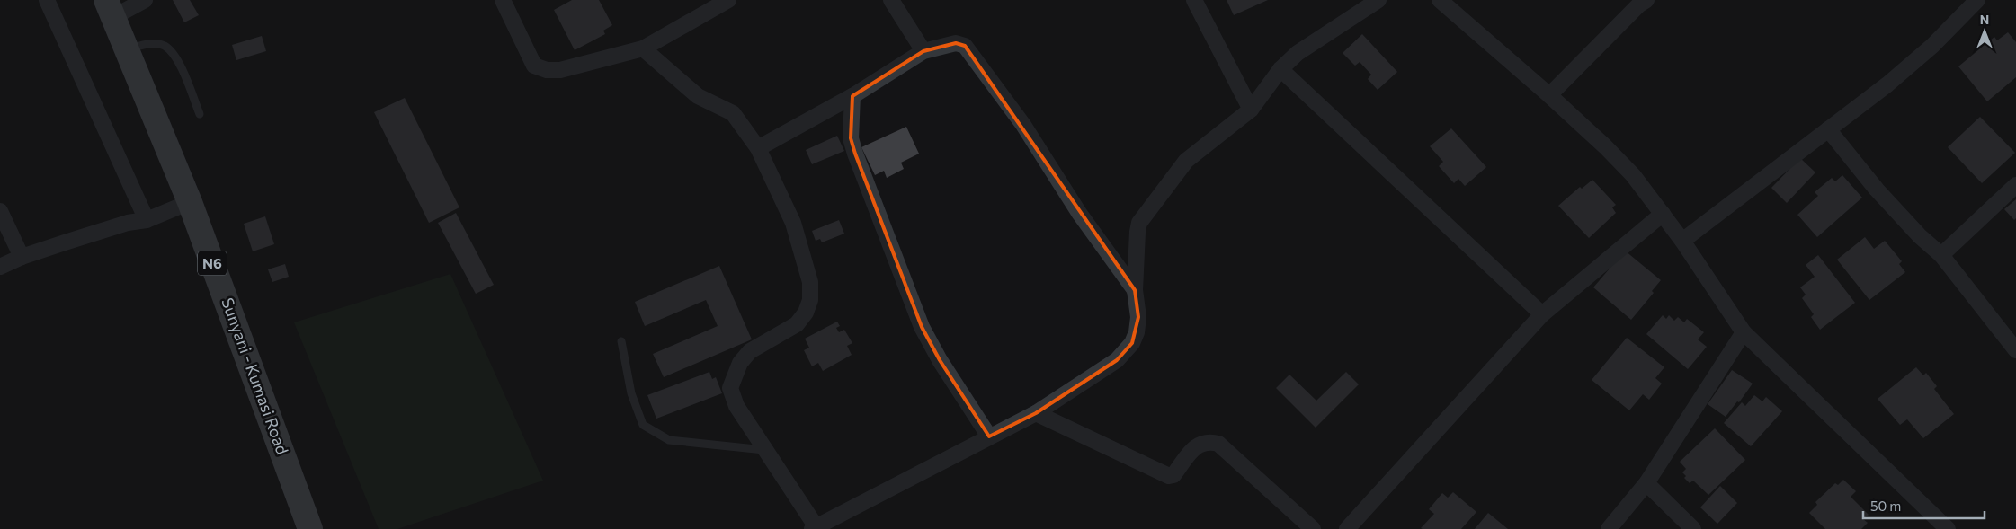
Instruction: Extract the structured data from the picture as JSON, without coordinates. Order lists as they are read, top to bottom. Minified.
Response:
{"streets":{"main road":["N6","Sunyani - Kumasi Road"]},"scale_bar":"50 m","north":"top"}
